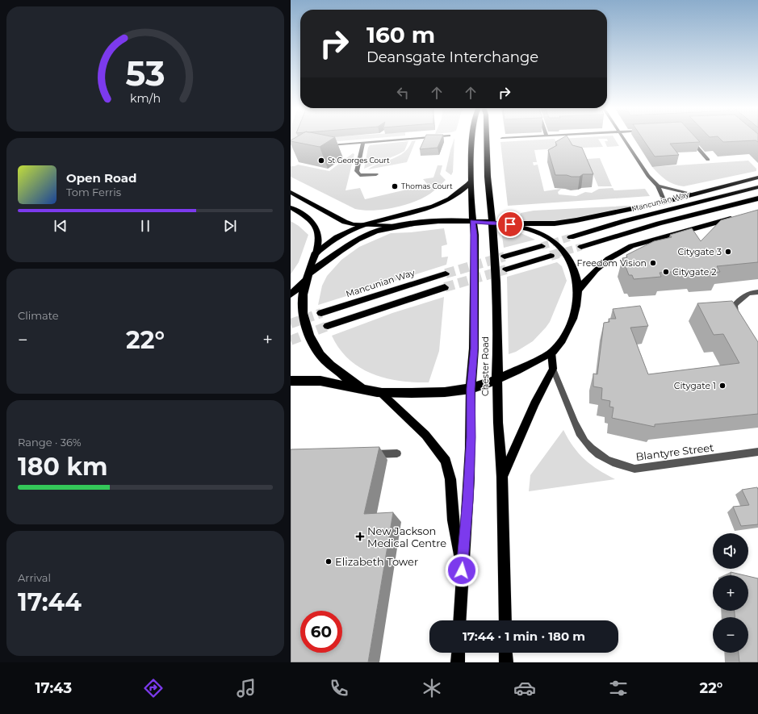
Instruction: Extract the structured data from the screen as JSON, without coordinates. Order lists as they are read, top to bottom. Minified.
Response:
{"streets":{"highway":["Mancunian Way","Chester Road"],"street":["Blantyre Street"]},"places":{"other":["St Georges Court","Thomas Court","Citygate 3","Freedom Vision","Citygate 2","Citygate 1","Elizabeth Tower"],"health":["New Jackson Medical Centre"]},"page":{"turn":["160 m","Deansgate Interchange"],"song":["Open Road","Tom Ferris"],"tile":["Climate",["Range · 36%","180 km"],["Arrival","17:44"]],"heat":["−","22°","+"],"map_buttons":["+","−"],"limit":"60","trip":"17:44 · 1 min · 180 m","tabs":["17:43","22°"],"gauge":["53","km/h"]}}
